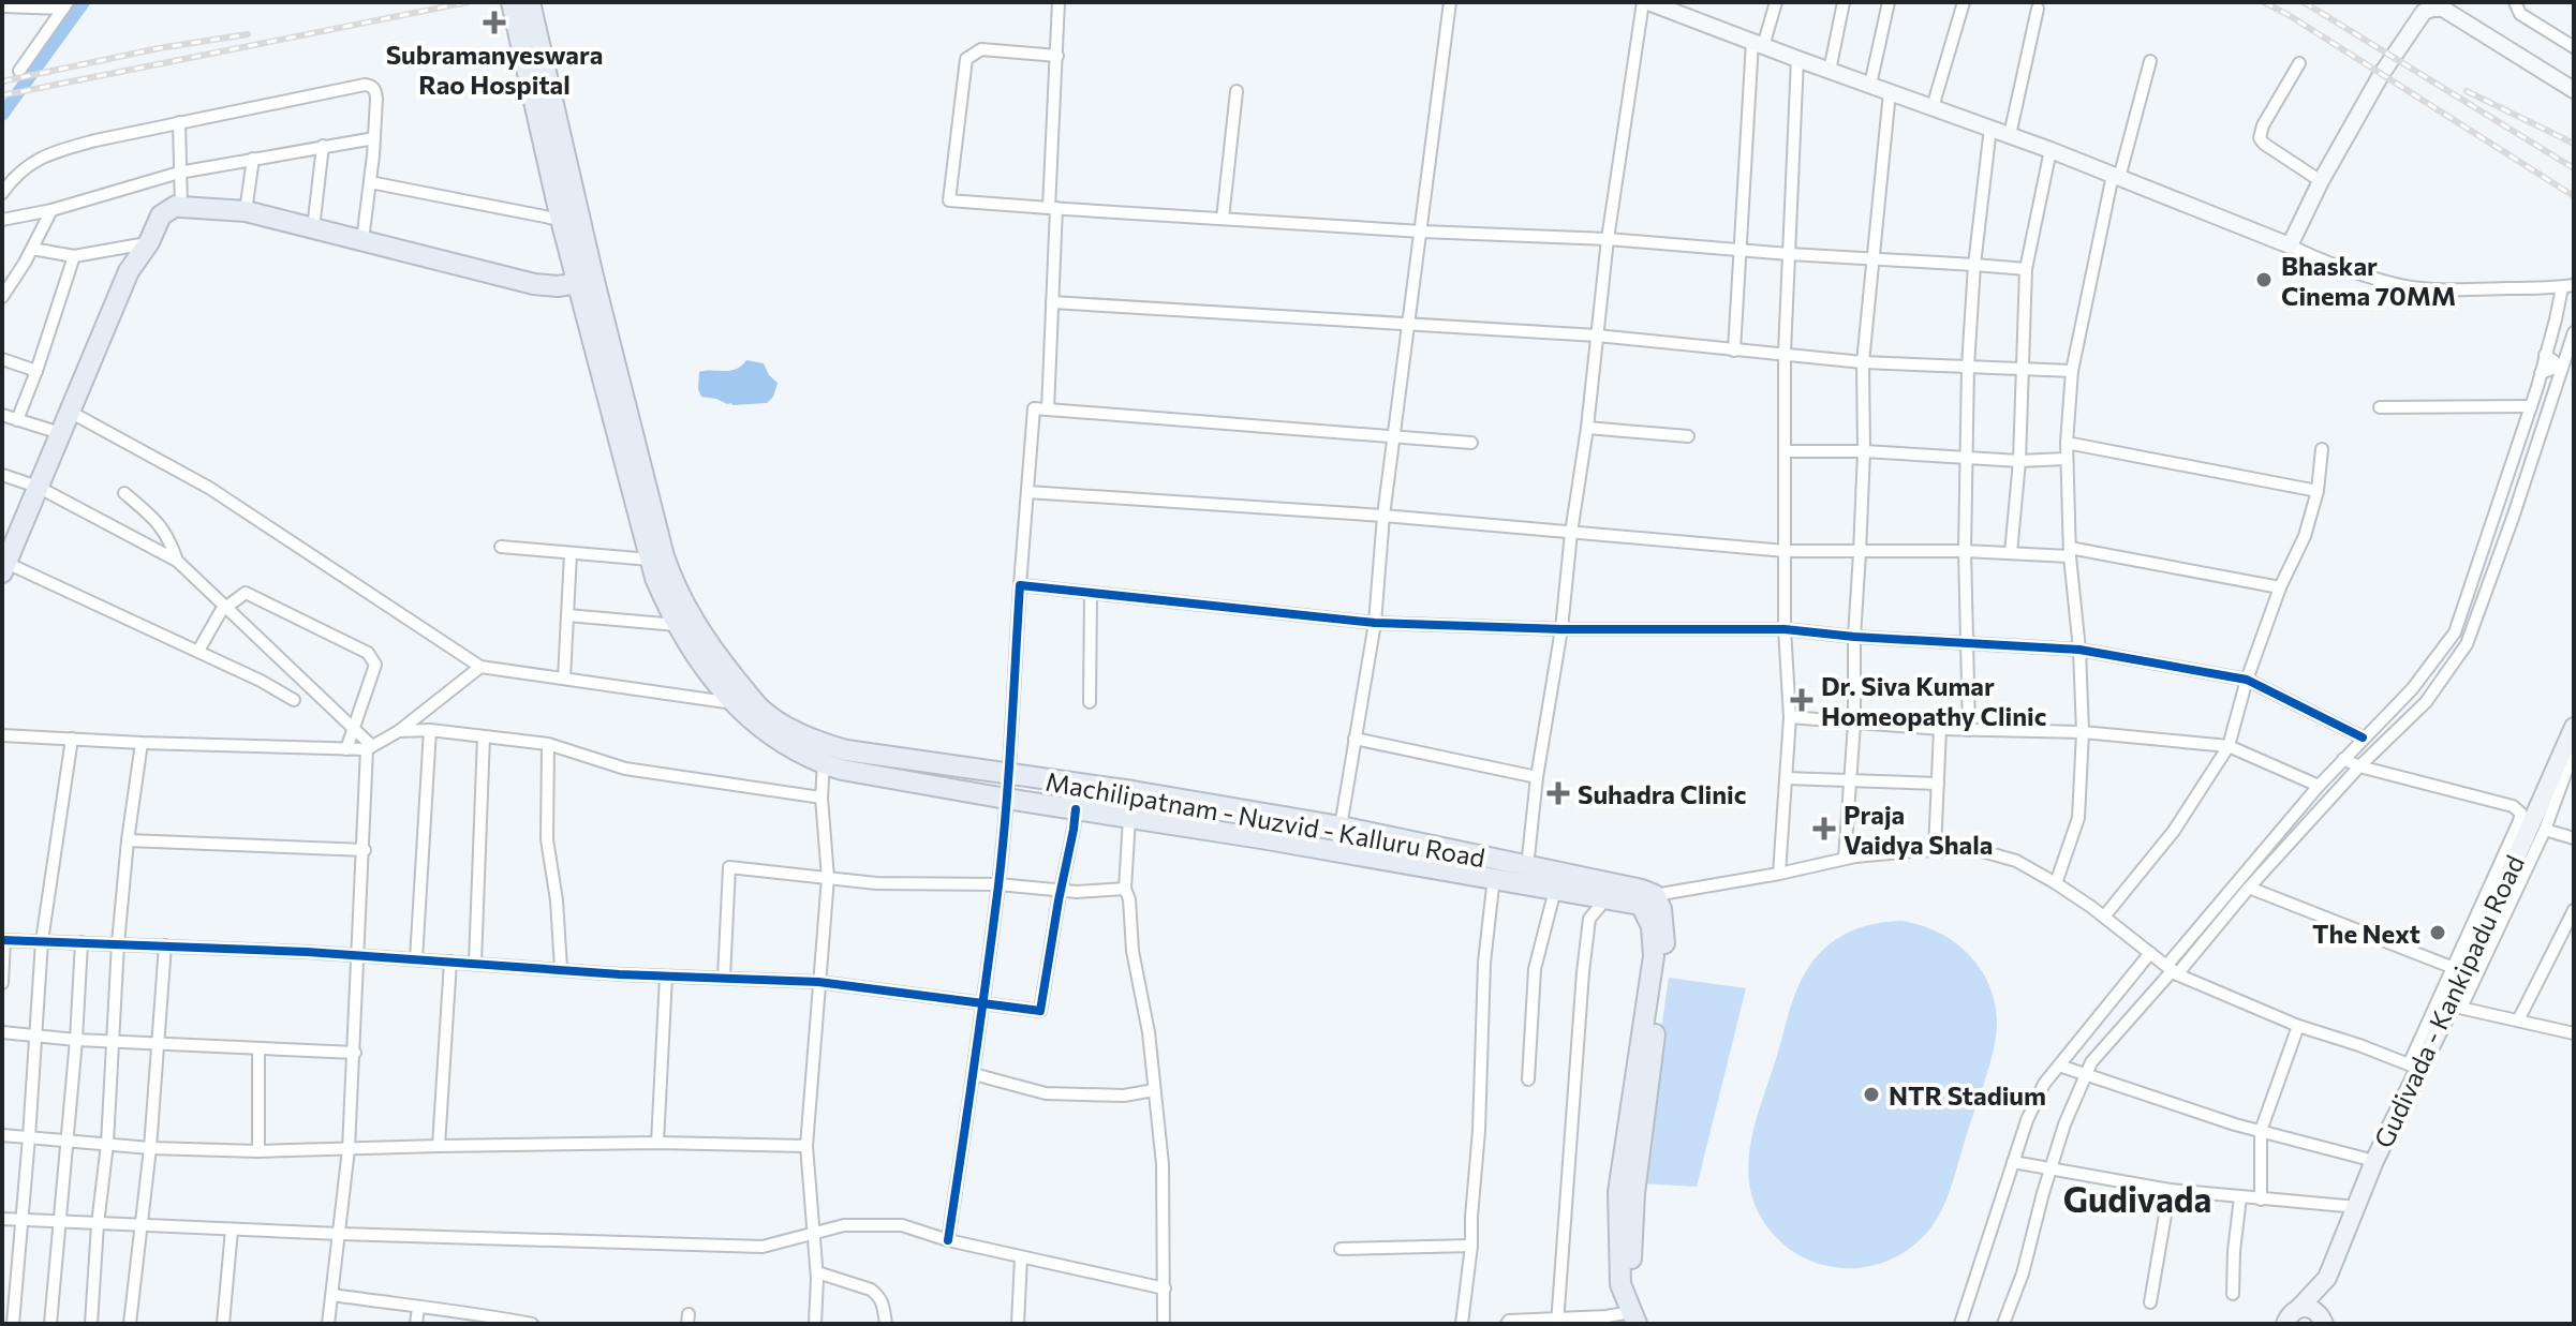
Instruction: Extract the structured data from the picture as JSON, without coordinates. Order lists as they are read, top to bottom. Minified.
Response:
{"streets":{"highway":["Machilipatnam - Nuzvid - Kalluru Road"],"main road":["Gudivada - Kankipadu Road"]},"districts":["Gudivada"],"places":{"health":["Subramanyeswara Rao Hospital","Dr. Siva Kumar Homeopathy Clinic","Suhadra Clinic","Praja Vaidya Shala"],"other":["Bhaskar Cinema 70MM","The Next","NTR Stadium"]}}
